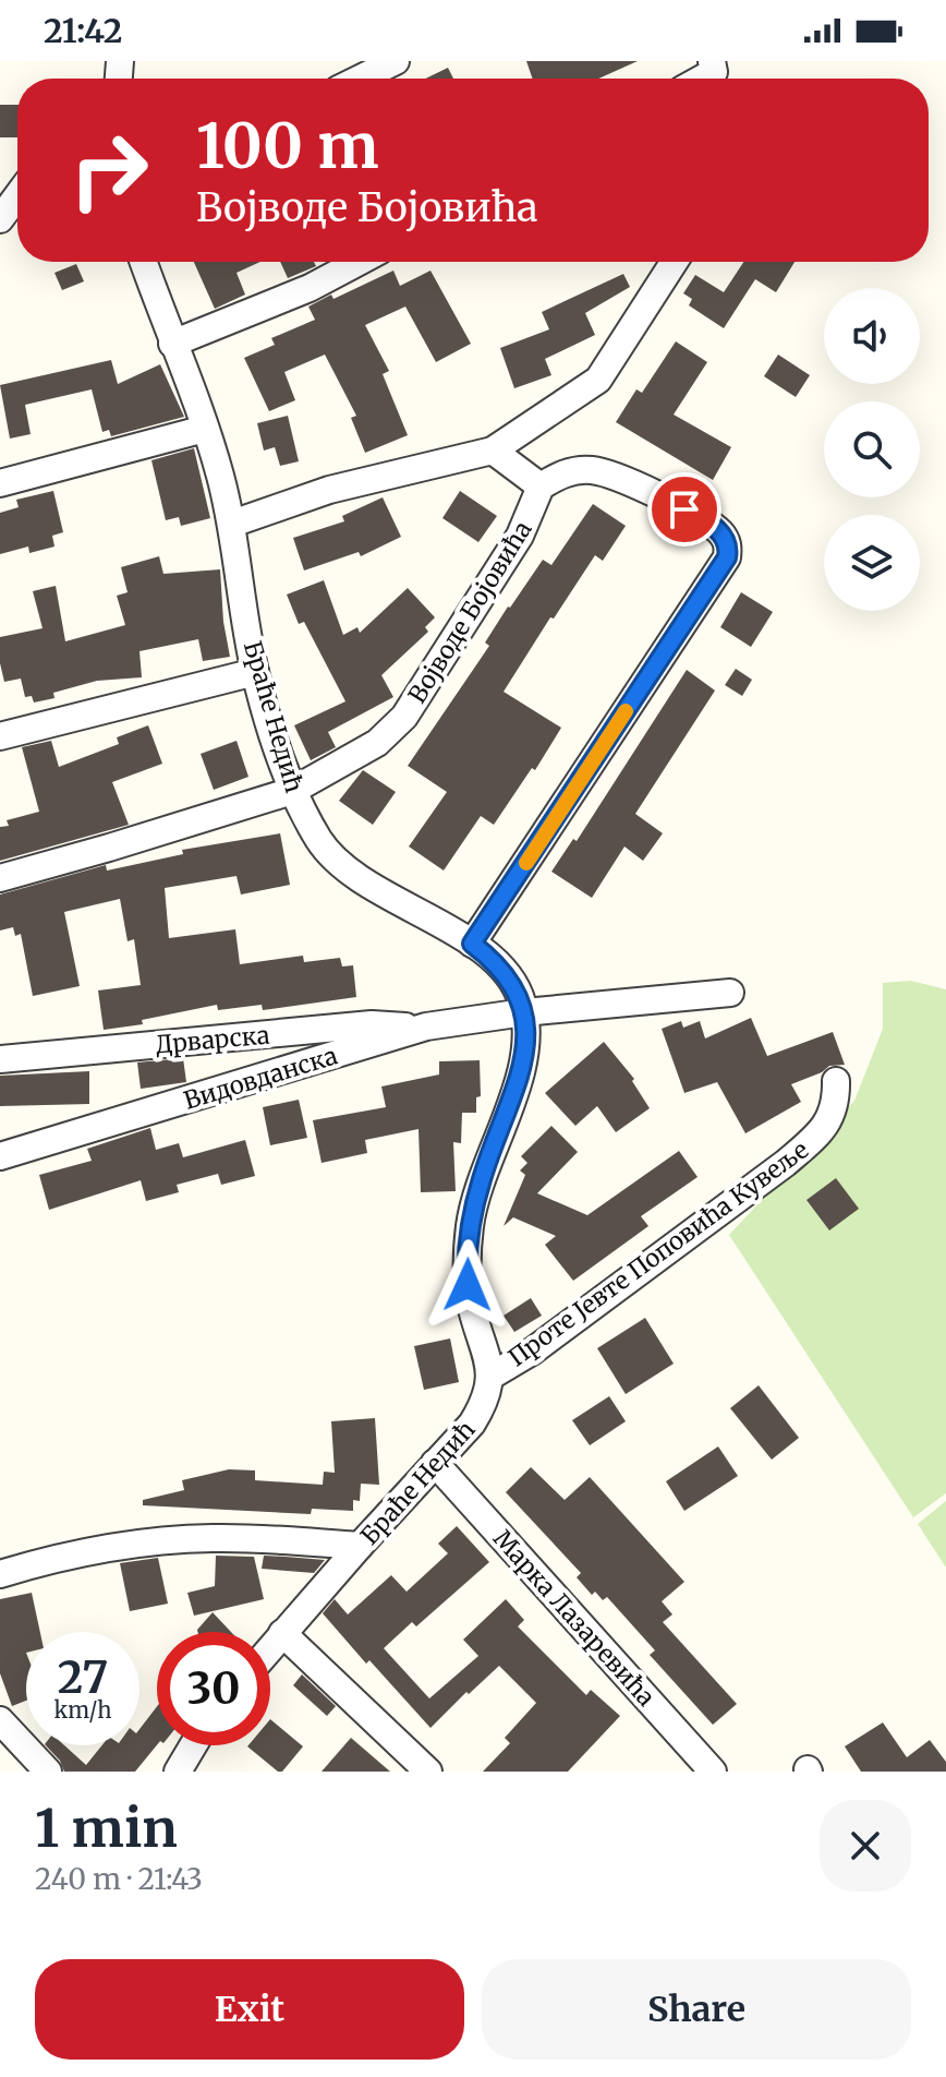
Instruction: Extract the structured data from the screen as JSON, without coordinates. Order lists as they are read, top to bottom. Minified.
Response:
{"streets":{"street":["Војводе Бојовића","Браће Недић","Дрварска","Видовданска","Проте Јевте Поповића Кувеље","Марка Лазаревића"]},"crossings":[["Војводе Бојовића","Браће Недић"],["Браће Недић","Видовданска"],["Браће Недић","Проте Јевте Поповића Кувеље"],["Браће Недић","Марка Лазаревића"],["Дрварска","Видовданска"]],"page":{"status":"21:42","turn":["100 m","Војводе Бојовића"],"speed":"27 km/h","limit":"30","heading":["1 min","240 m · 21:43"],"buttons":["Exit","Share"]}}
